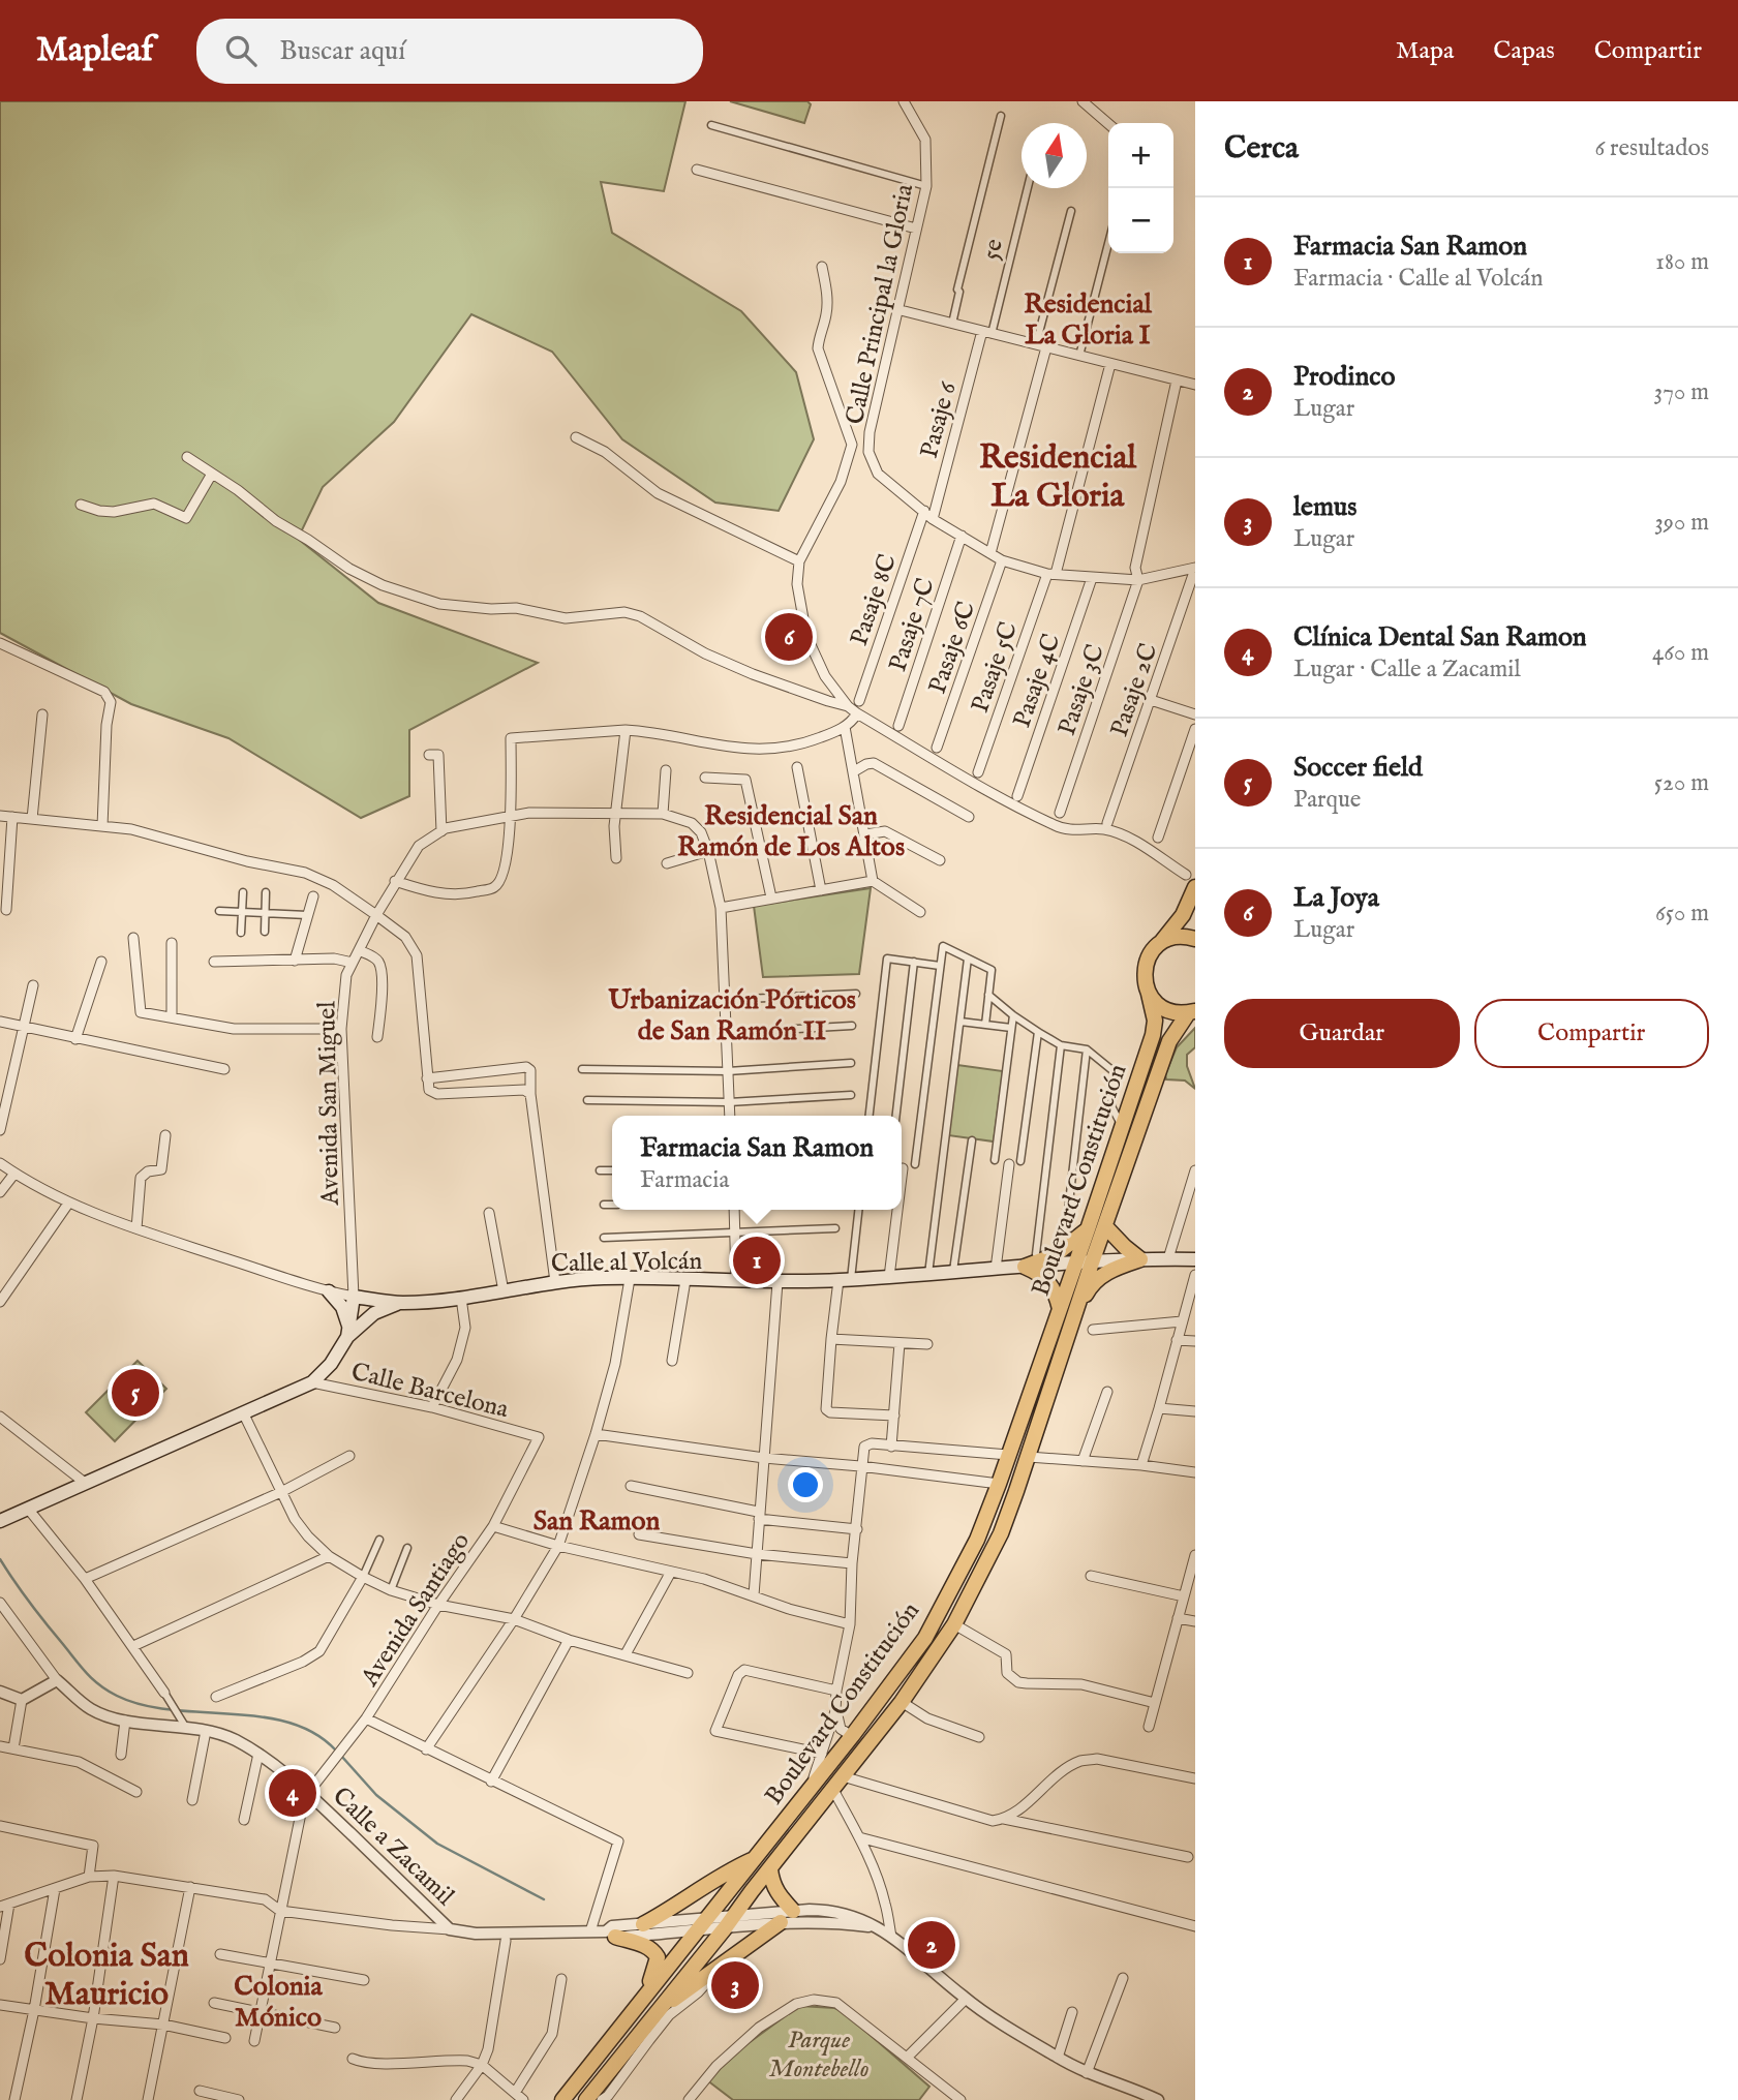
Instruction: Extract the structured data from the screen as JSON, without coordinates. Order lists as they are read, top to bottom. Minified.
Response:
{"streets":{"highway":["Boulevard Constitución"],"main road":["Calle al Volcán"],"street":["5e","Calle Principal la Gloria","Pasaje 6","Pasaje 8C","Pasaje 7C","Pasaje 6C","Pasaje 5C","Pasaje 4C","Pasaje 3C","Pasaje 2C","Avenida San Miguel","Calle Barcelona","Avenida Santiago","Calle a Zacamil"]},"crossings":[["5e","Pasaje 6"],["Calle Principal la Gloria","Pasaje 6"],["Calle Principal la Gloria","Pasaje 8C"],["Calle Principal la Gloria","Pasaje 7C"],["Calle Principal la Gloria","Pasaje 6C"],["Calle Principal la Gloria","Pasaje 5C"],["Calle Principal la Gloria","Pasaje 4C"],["Calle Principal la Gloria","Pasaje 3C"],["Calle Principal la Gloria","Pasaje 2C"],["Avenida San Miguel","Calle al Volcán"],["Boulevard Constitución","Calle al Volcán"],["Calle Barcelona","Avenida Santiago"],["Avenida Santiago","Calle a Zacamil"]],"districts":["Residencial La Gloria I","Residencial La Gloria","Residencial San Ramón de Los Altos","Urbanización Pórticos de San Ramón II","San Ramon","Colonia San Mauricio","Colonia Mónico"],"parks":["Parque Montebello"],"north":"top","page":{"header":"Mapleaf","search":"Buscar aquí","nav":["Mapa","Capas","Compartir"],"heading":["Cerca","6 resultados"],"map_buttons":["+","−"],"list":[{"mark":"1","name":"Farmacia San Ramon","note":"Farmacia · Calle al Volcán","value":"180 m"},{"mark":"2","name":"Prodinco","note":"Lugar","value":"370 m"},{"mark":"3","name":"lemus","note":"Lugar","value":"390 m"},{"mark":"4","name":"Clínica Dental San Ramon","note":"Lugar · Calle a Zacamil","value":"460 m"},{"mark":"5","name":"Soccer field","note":"Parque","value":"520 m"},{"mark":"6","name":"La Joya","note":"Lugar","value":"650 m"}],"pins":["6","1","5","4","2","3"],"buttons":["Guardar","Compartir"],"popup":["Farmacia San Ramon","Farmacia"]}}
